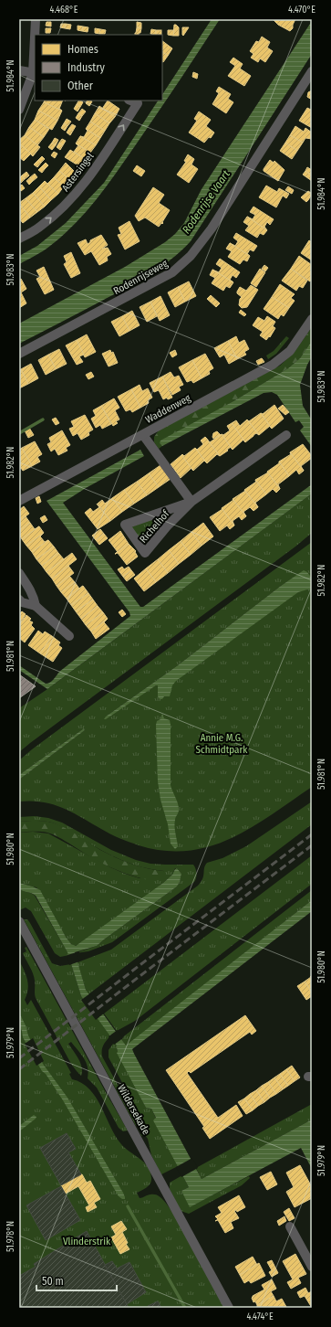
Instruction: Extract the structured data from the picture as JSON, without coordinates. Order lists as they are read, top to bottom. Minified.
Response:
{"streets":{"street":["Astersingel","Rodenrijseweg","Waddenweg","Richelhof","Wildersekade"]},"one_way":["Astersingel"],"water":["Rodenrijse Vaart"],"parks":["Annie M.G. Schmidtpark","Vlinderstrik"],"legend":["Homes","Industry","Other"],"scale_bar":"50 m","coordinates":["4.468°E","4.470°E","51.984°N","51.983°N","51.982°N","51.981°N","51.980°N","51.979°N","51.978°N","4.474°E"]}
